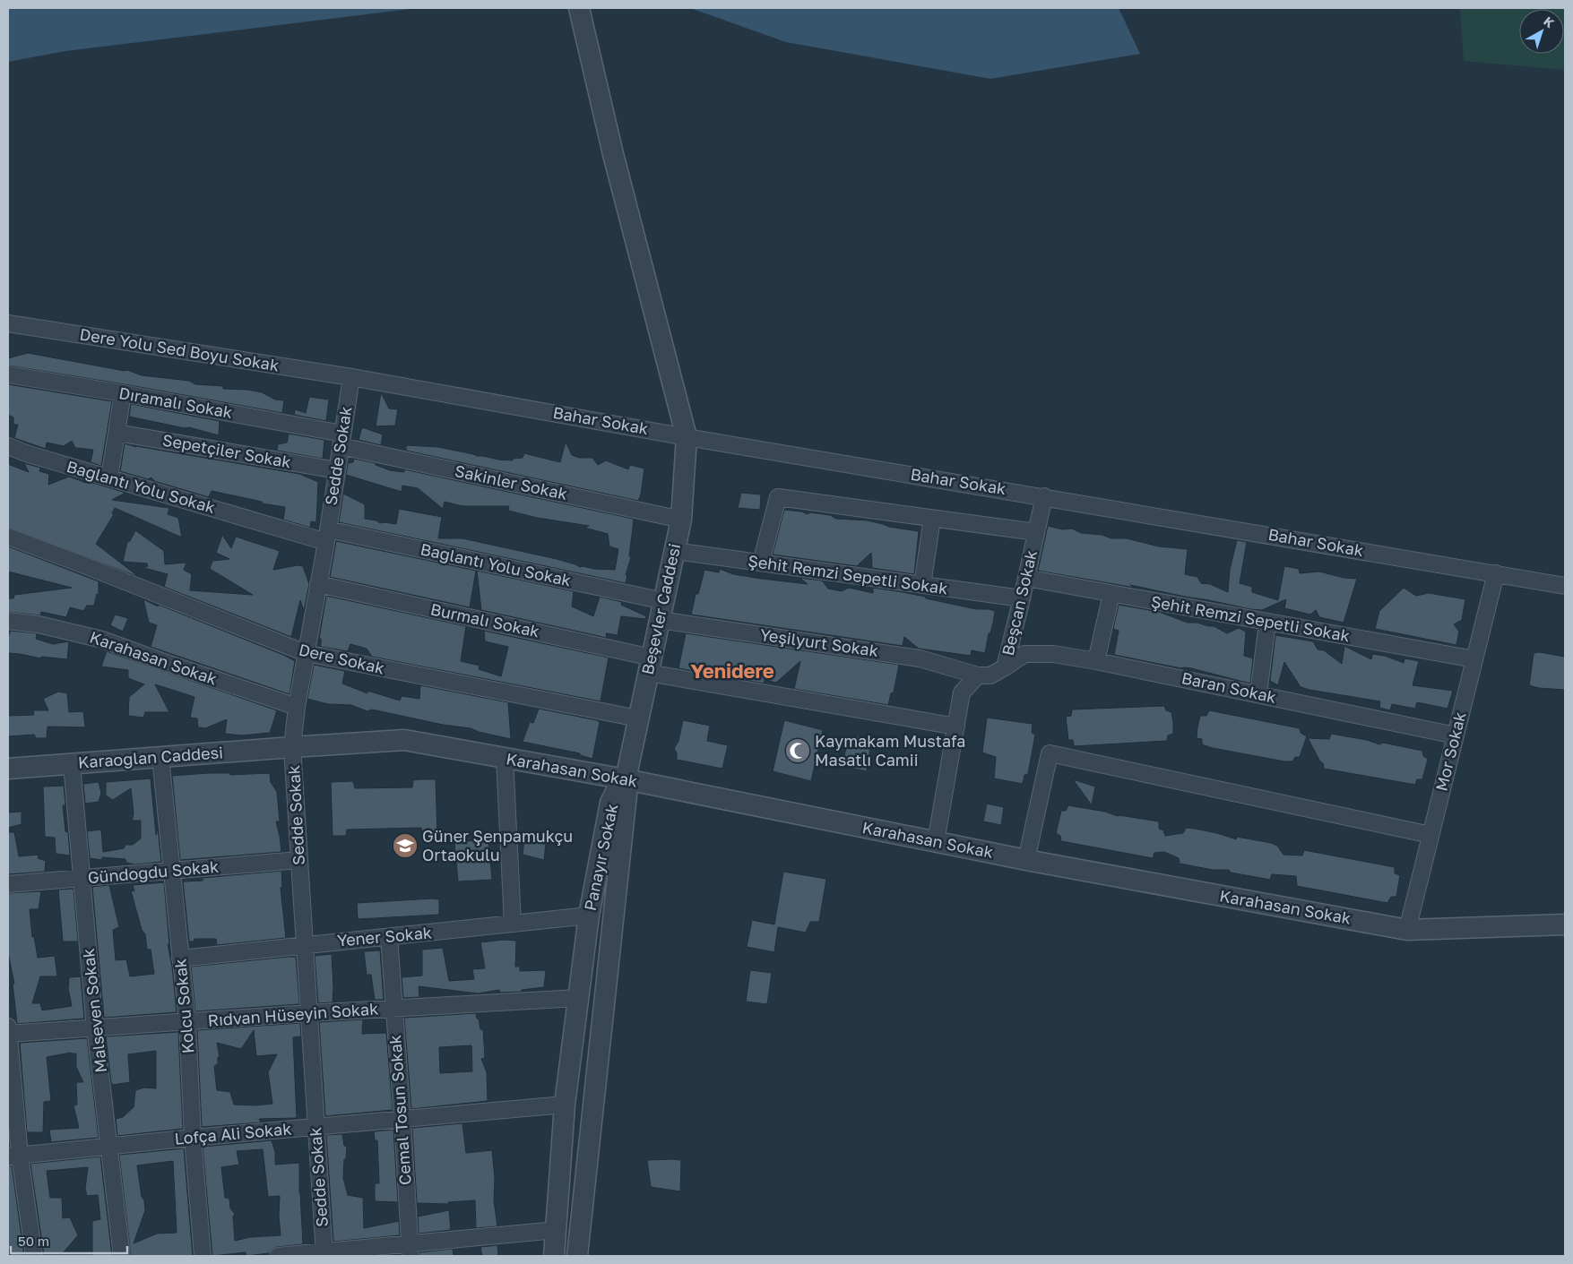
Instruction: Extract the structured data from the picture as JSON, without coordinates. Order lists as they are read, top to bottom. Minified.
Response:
{"streets":{"street":["Dere Yolu Sed Boyu Sokak","Dıramalı Sokak","Bahar Sokak","Sepetçiler Sokak","Sedde Sokak","Sakinler Sokak","Bağlantı Yolu Sokak","Şehit Remzi Sepetli Sokak","Beşcan Sokak","Beşevler Caddesi","Burmalı Sokak","Yeşilyurt Sokak","Karahasan Sokak","Dere Sokak","Baran Sokak","Mor Sokak","Karaoğlan Caddesi","Panayır Sokak","Gündoğdu Sokak","Yener Sokak","Kolcu Sokak","Malseven Sokak","Rıdvan Hüseyin Sokak","Cemal Tosun Sokak","Lofça Ali Sokak"]},"crossings":[["Dere Yolu Sed Boyu Sokak","Bahar Sokak"],["Dere Yolu Sed Boyu Sokak","Sedde Sokak"],["Dıramalı Sokak","Sedde Sokak"],["Dıramalı Sokak","Sakinler Sokak"],["Bahar Sokak","Sedde Sokak"],["Bahar Sokak","Beşcan Sokak"],["Bahar Sokak","Beşevler Caddesi"],["Bahar Sokak","Mor Sokak"],["Sepetçiler Sokak","Sedde Sokak"],["Sedde Sokak","Sakinler Sokak"],["Sedde Sokak","Bağlantı Yolu Sokak"],["Sedde Sokak","Burmalı Sokak"],["Sedde Sokak","Karahasan Sokak"],["Sedde Sokak","Dere Sokak"],["Sedde Sokak","Karaoğlan Caddesi"],["Sedde Sokak","Gündoğdu Sokak"],["Sedde Sokak","Yener Sokak"],["Sedde Sokak","Rıdvan Hüseyin Sokak"],["Sedde Sokak","Lofça Ali Sokak"],["Sakinler Sokak","Beşevler Caddesi"],["Bağlantı Yolu Sokak","Beşevler Caddesi"],["Bağlantı Yolu Sokak","Yeşilyurt Sokak"],["Şehit Remzi Sepetli Sokak","Beşcan Sokak"],["Şehit Remzi Sepetli Sokak","Beşevler Caddesi"],["Şehit Remzi Sepetli Sokak","Mor Sokak"],["Beşcan Sokak","Yeşilyurt Sokak"],["Beşcan Sokak","Baran Sokak"],["Beşevler Caddesi","Burmalı Sokak"],["Beşevler Caddesi","Yeşilyurt Sokak"],["Beşevler Caddesi","Karahasan Sokak"],["Beşevler Caddesi","Dere Sokak"],["Beşevler Caddesi","Panayır Sokak"],["Karahasan Sokak","Mor Sokak"],["Karahasan Sokak","Karaoğlan Caddesi"],["Karahasan Sokak","Panayır Sokak"],["Baran Sokak","Mor Sokak"],["Karaoğlan Caddesi","Kolcu Sokak"],["Karaoğlan Caddesi","Malseven Sokak"],["Panayır Sokak","Yener Sokak"],["Panayır Sokak","Rıdvan Hüseyin Sokak"],["Panayır Sokak","Lofça Ali Sokak"],["Gündoğdu Sokak","Kolcu Sokak"],["Gündoğdu Sokak","Malseven Sokak"],["Yener Sokak","Kolcu Sokak"],["Yener Sokak","Cemal Tosun Sokak"],["Kolcu Sokak","Rıdvan Hüseyin Sokak"],["Kolcu Sokak","Lofça Ali Sokak"],["Malseven Sokak","Rıdvan Hüseyin Sokak"],["Malseven Sokak","Lofça Ali Sokak"],["Rıdvan Hüseyin Sokak","Cemal Tosun Sokak"],["Cemal Tosun Sokak","Lofça Ali Sokak"]],"districts":["Yenidere"],"places":{"mosque":["Kaymakam Mustafa Masatlı Camii"],"school or university":["Güner Şenpamukçu Ortaokulu"]},"scale_bar":"50 m","north":"top right"}
